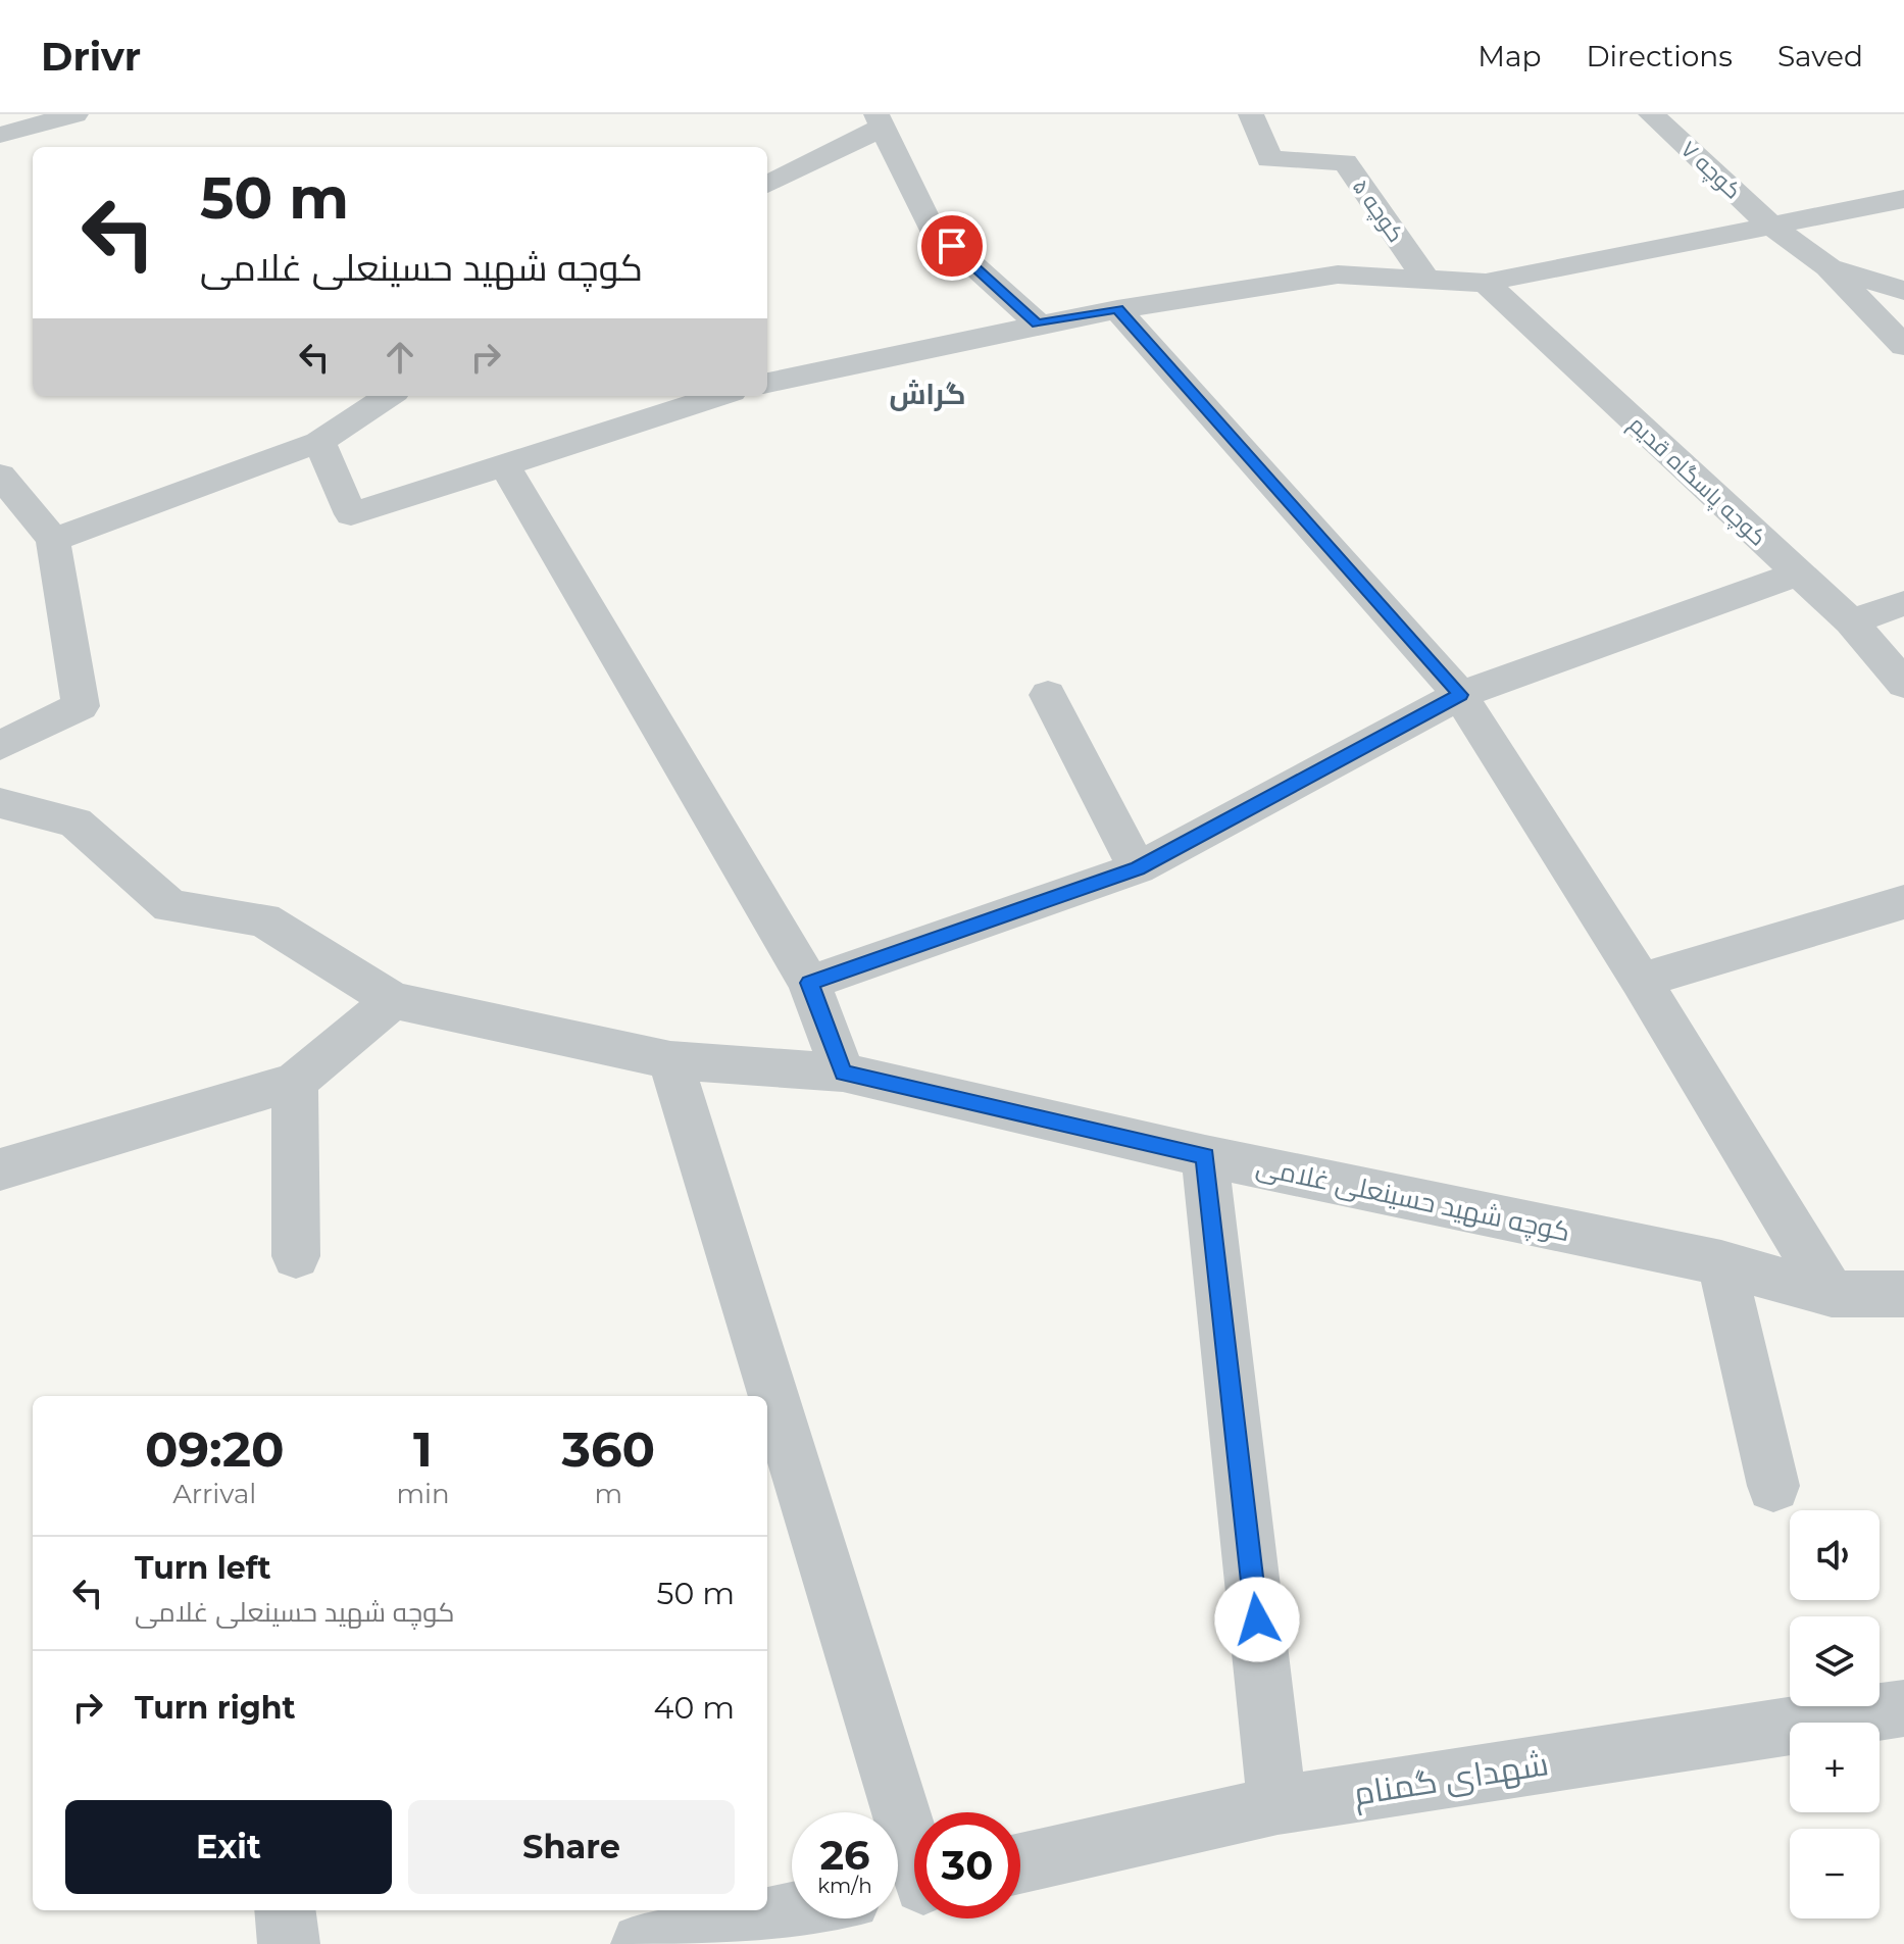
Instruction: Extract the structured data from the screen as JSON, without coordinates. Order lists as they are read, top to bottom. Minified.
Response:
{"streets":{"street":["کوچه ۷","کوچه ۵","کوچه پاسگاه قدیم","کوچه شهید حسینعلی غلامی","شهدای گمنام"]},"districts":["گراش"],"page":{"header":"Drivr","nav":["Map","Directions","Saved"],"turn":["50 m","کوچه شهید حسینعلی غلامی"],"eta":["09:20","Arrival","1","min","360","m"],"map_buttons":["+","−"],"list":[{"name":"Turn left","note":"کوچه شهید حسینعلی غلامی","value":"50 m"},{"name":"Turn right","value":"40 m"}],"buttons":["Exit","Share"],"speed":"26 km/h","limit":"30"}}
